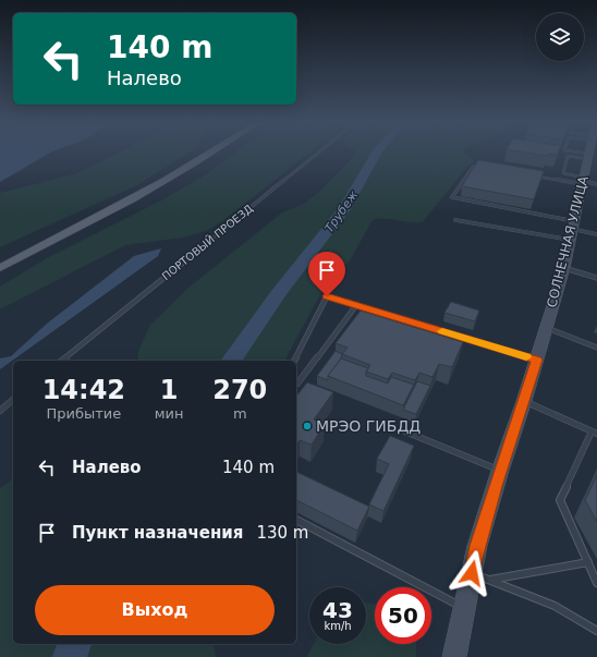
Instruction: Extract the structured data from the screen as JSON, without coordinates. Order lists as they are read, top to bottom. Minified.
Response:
{"streets":{"main road":["СОЛНЕЧНАЯ УЛИЦА"],"lane":["ПОРТОВЫЙ ПРОЕЗД"]},"water":["Трубеж"],"places":["МРЭО ГИБДД"],"page":{"turn":["140 m","Налево"],"eta":["14:42","Прибытие","1","мин","270","m"],"list":[{"name":"Налево","value":"140 m"},{"name":"Пункт назначения","value":"130 m"}],"buttons":"Выход","speed":"43 km/h","limit":"50"}}
